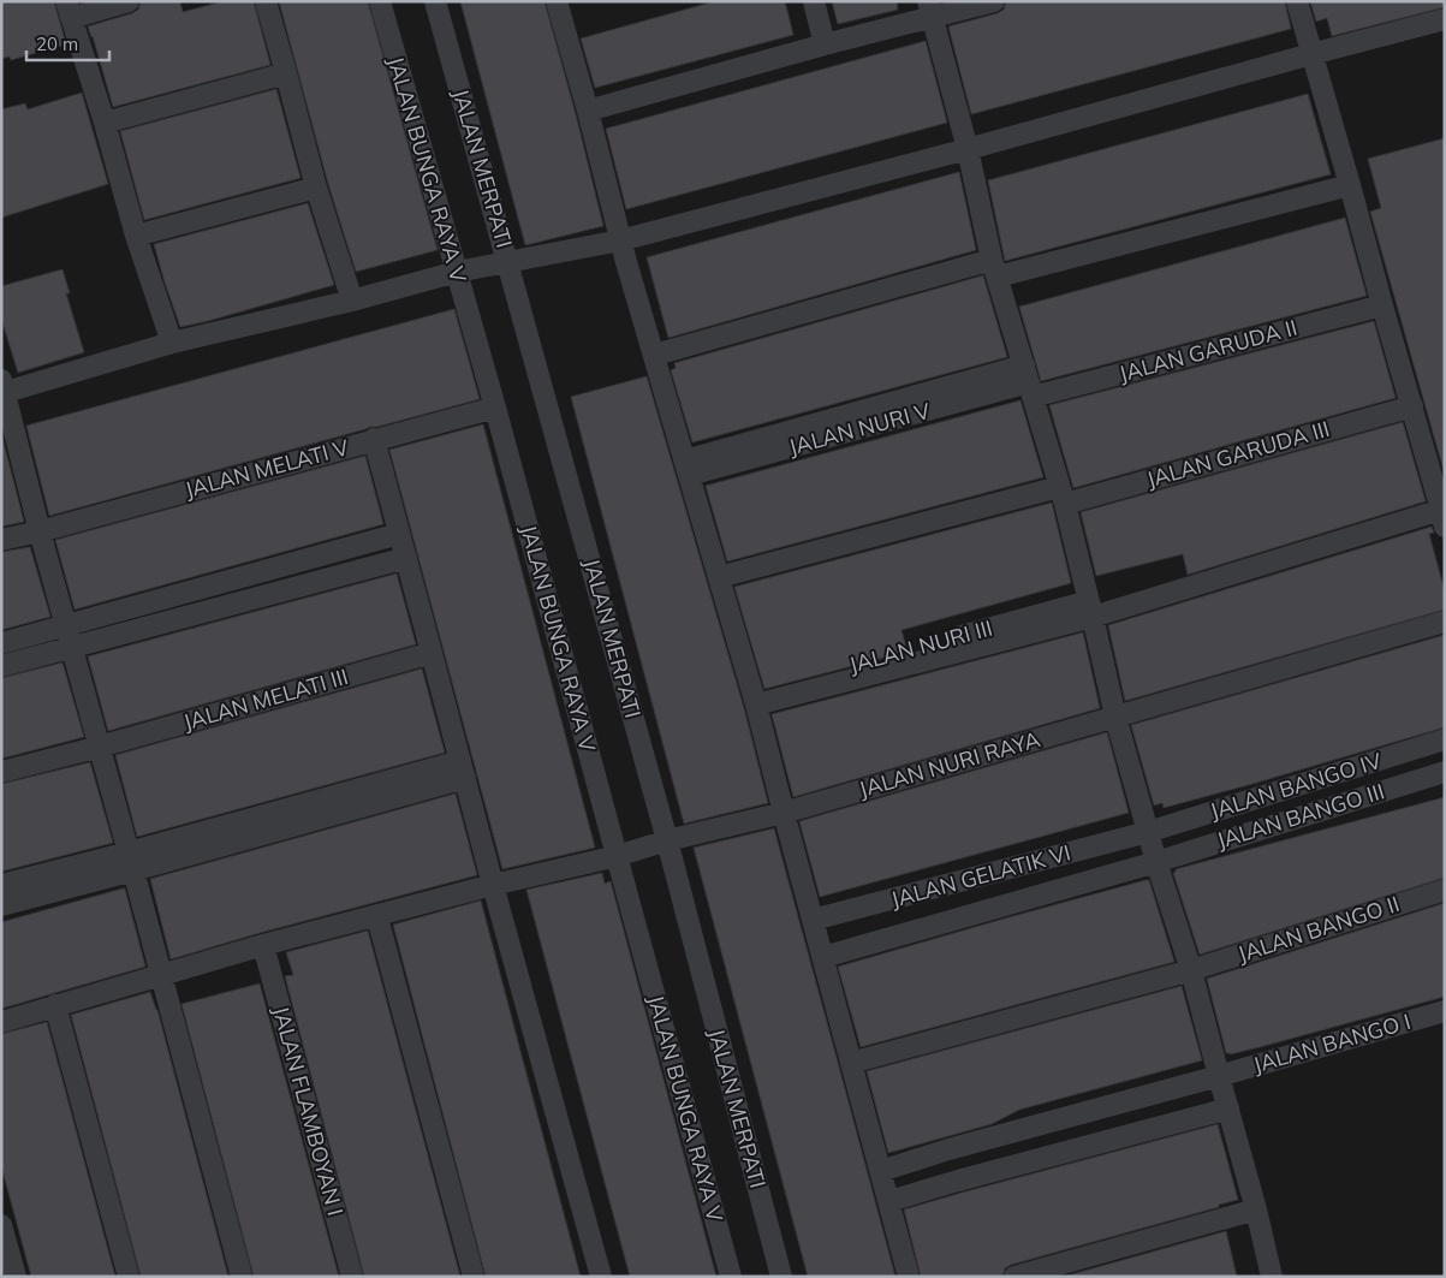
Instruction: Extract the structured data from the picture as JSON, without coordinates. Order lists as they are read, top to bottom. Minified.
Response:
{"streets":{"street":["JALAN MERPATI","JALAN BUNGA RAYA V","JALAN GARUDA II","JALAN GARUDA III","JALAN MELATI V","JALAN NURI III","JALAN MELATI III","JALAN NURI RAYA","JALAN BANGO IV","JALAN BANGO III","JALAN GELATIK VI","JALAN BANGO II","JALAN BANGO I","JALAN FLAMBOYAN I"]},"crossings":[["JALAN MERPATI","JALAN NURI RAYA"],["JALAN BUNGA RAYA V","JALAN MELATI V"],["JALAN BUNGA RAYA V","JALAN NURI RAYA"],["JALAN NURI RAYA","JALAN FLAMBOYAN I"],["JALAN BANGO IV","JALAN GELATIK VI"]],"scale_bar":"20 m"}
